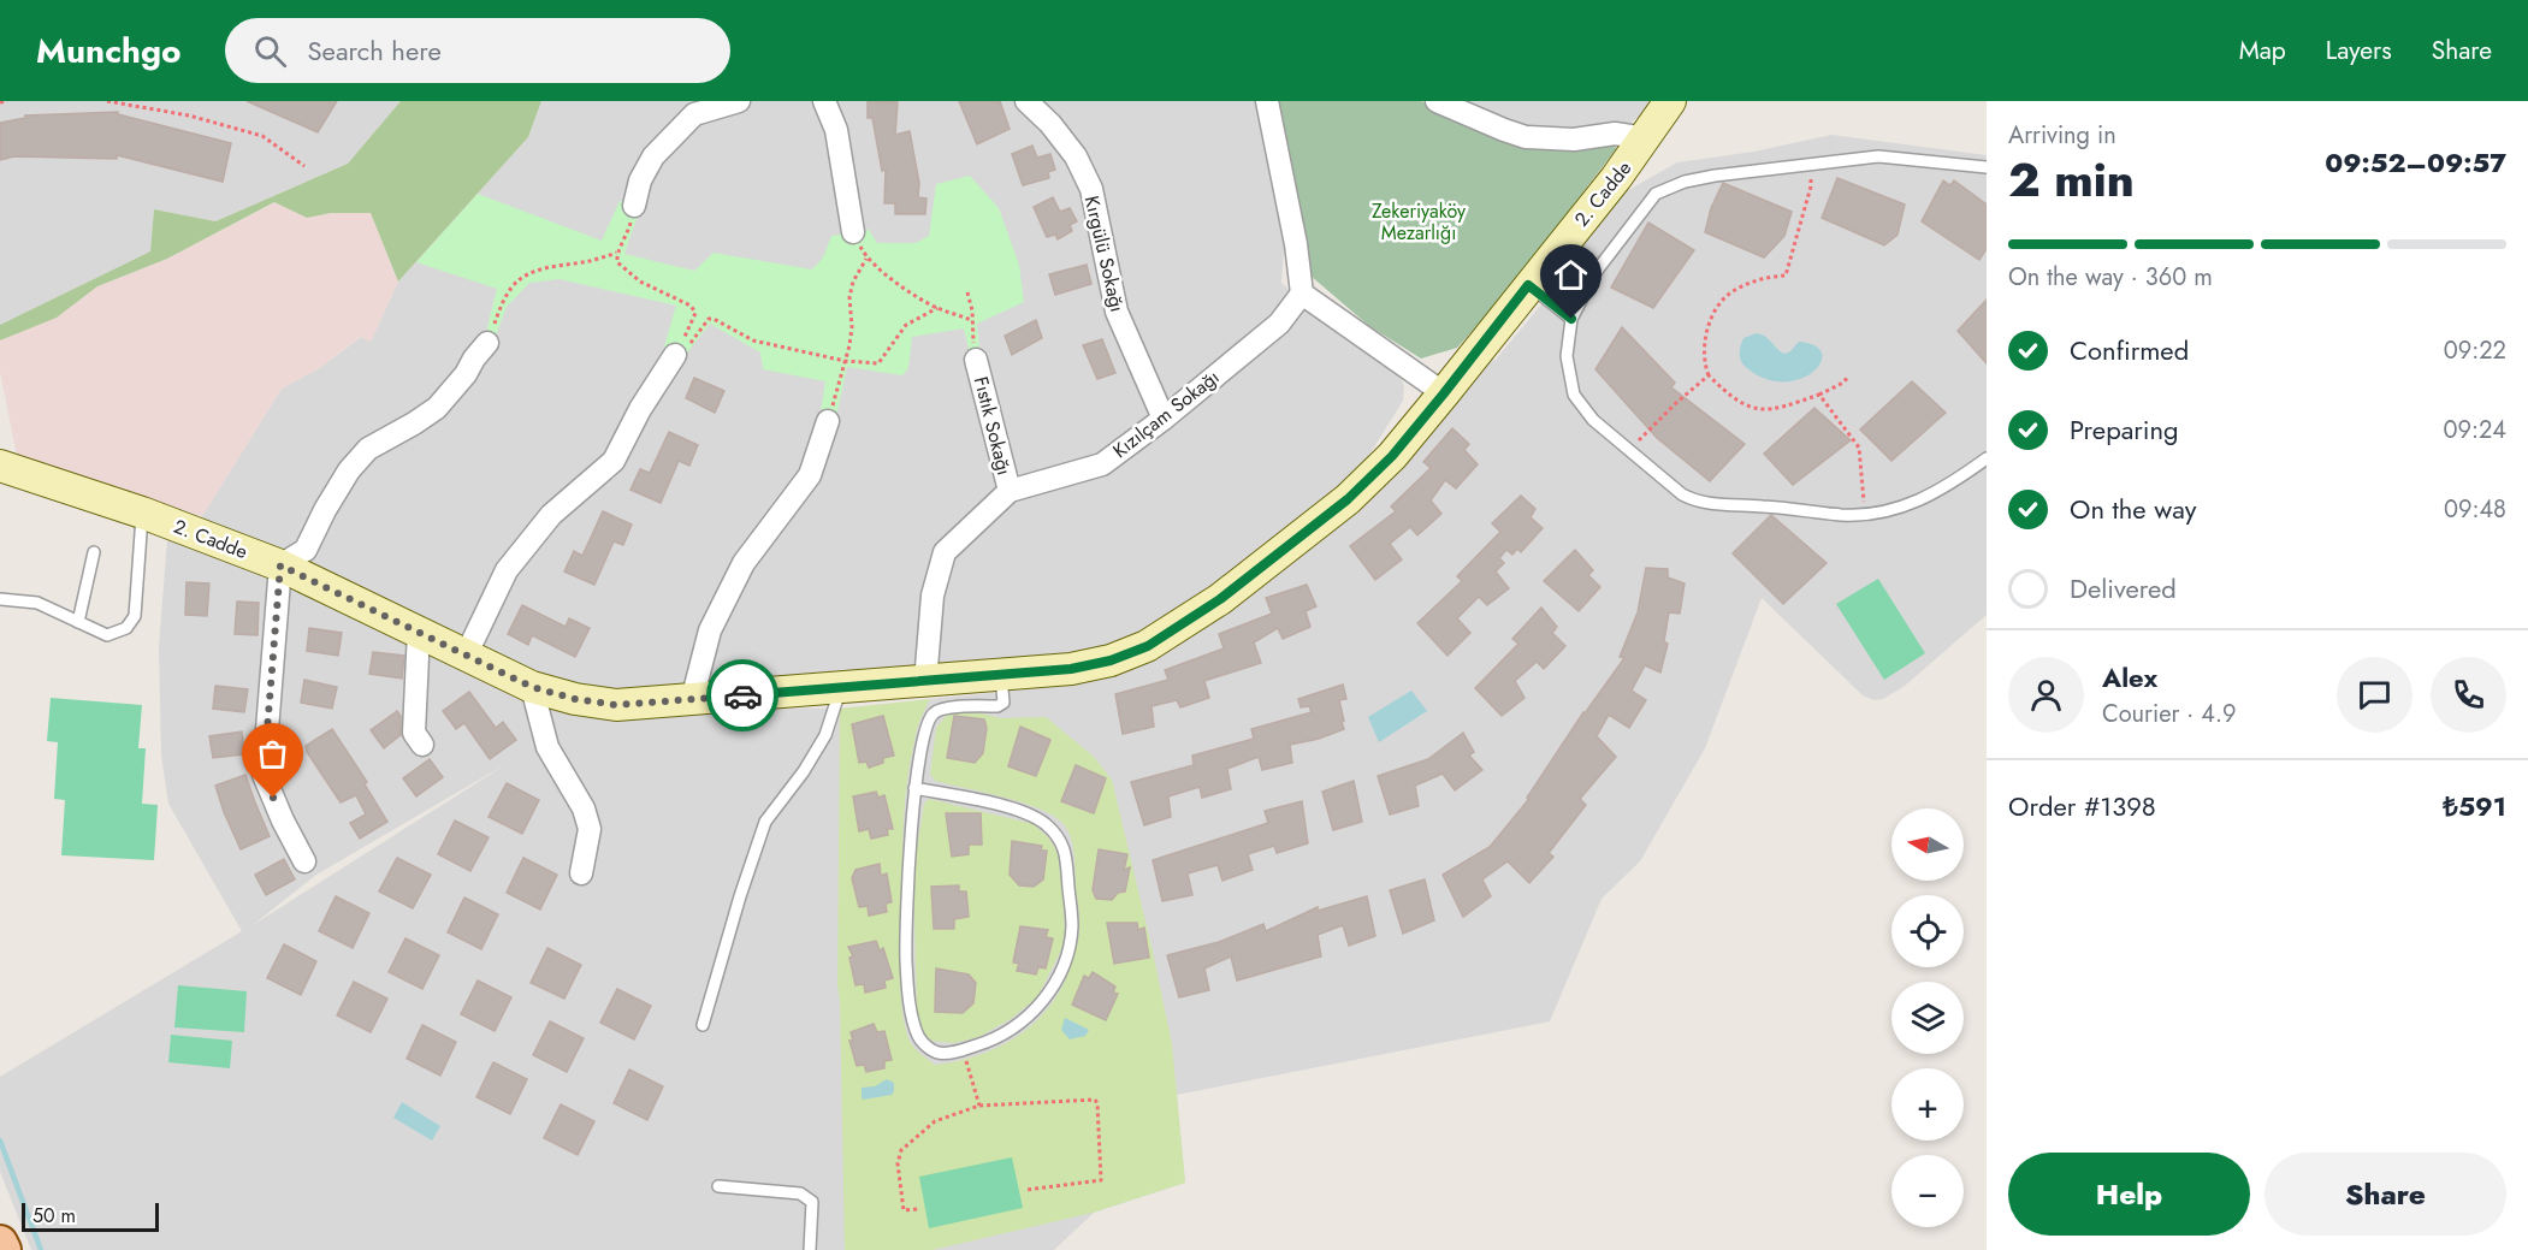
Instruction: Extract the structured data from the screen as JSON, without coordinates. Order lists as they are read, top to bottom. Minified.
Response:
{"streets":{"street":["2. Cadde","Kırgülü Sokağı","Kızılçam Sokağı","Fıstık Sokağı"]},"crossings":[["2. Cadde","Kızılçam Sokağı"],["Kırgülü Sokağı","Kızılçam Sokağı"],["Kızılçam Sokağı","Fıstık Sokağı"]],"parks":["Zekeriyaköy Mezarlığı"],"scale_bar":"50 m","north":"left","page":{"header":"Munchgo","search":"Search here","nav":["Map","Layers","Share"],"heading":["2 min","Arriving in","09:52–09:57"],"panel":["Alex","Courier · 4.9","Order #1398","₺591"],"bar":"On the way · 360 m","list":[["Confirmed","09:22"],["Preparing","09:24"],["On the way","09:48"],"Delivered"],"map_buttons":["+","−"],"buttons":["Help","Share"],"scale":"50 m"}}
